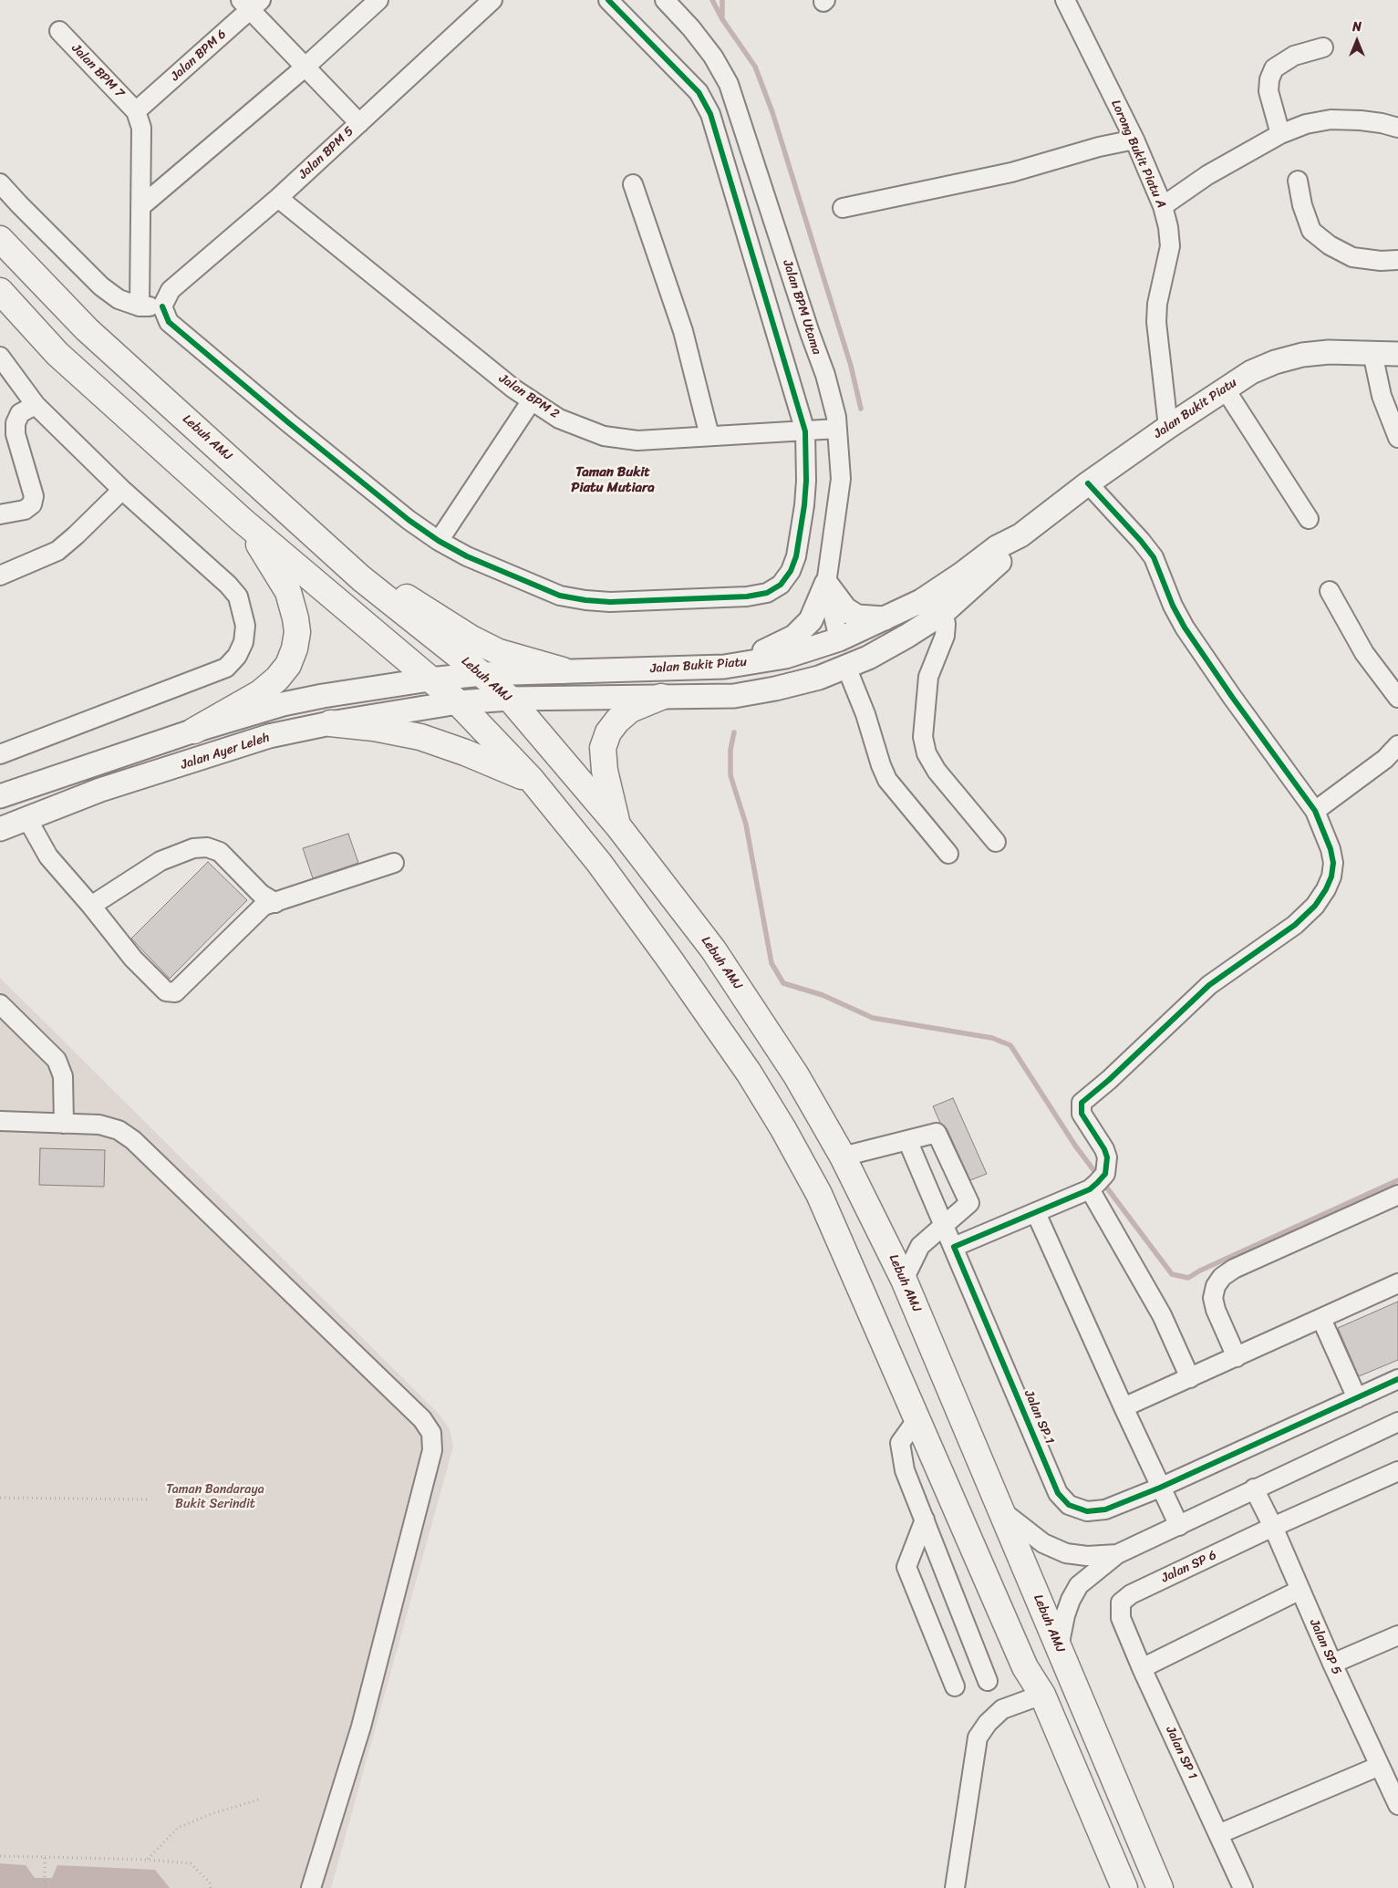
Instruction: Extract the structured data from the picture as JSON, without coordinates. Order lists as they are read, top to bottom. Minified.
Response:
{"streets":{"highway":["Lebuh AMJ"],"main road":["Jalan Bukit Piatu","Jalan Ayer Leleh"],"street":["Jalan BPM 6","Jalan BPM 7","Jalan BPM 5","Lorong Bukit Piatu A","Jalan BPM Utama","Jalan BPM 2","Jalan SP 1","Jalan SP 6","Jalan SP 5"]},"crossings":[["Jalan BPM 6","Jalan BPM 7"],["Jalan BPM 5","Jalan BPM 2"],["Lorong Bukit Piatu A","Jalan Bukit Piatu"],["Jalan BPM Utama","Jalan BPM 2"],["Jalan BPM Utama","Jalan Bukit Piatu"],["Jalan Bukit Piatu","Lebuh AMJ"],["Jalan Bukit Piatu","Jalan Ayer Leleh"],["Jalan SP 1","Jalan SP 6"],["Jalan SP 6","Jalan SP 5"]],"districts":["Taman Bukit Piatu Mutiara"],"parks":["Taman Bandaraya Bukit Serindit"],"north":"top"}
